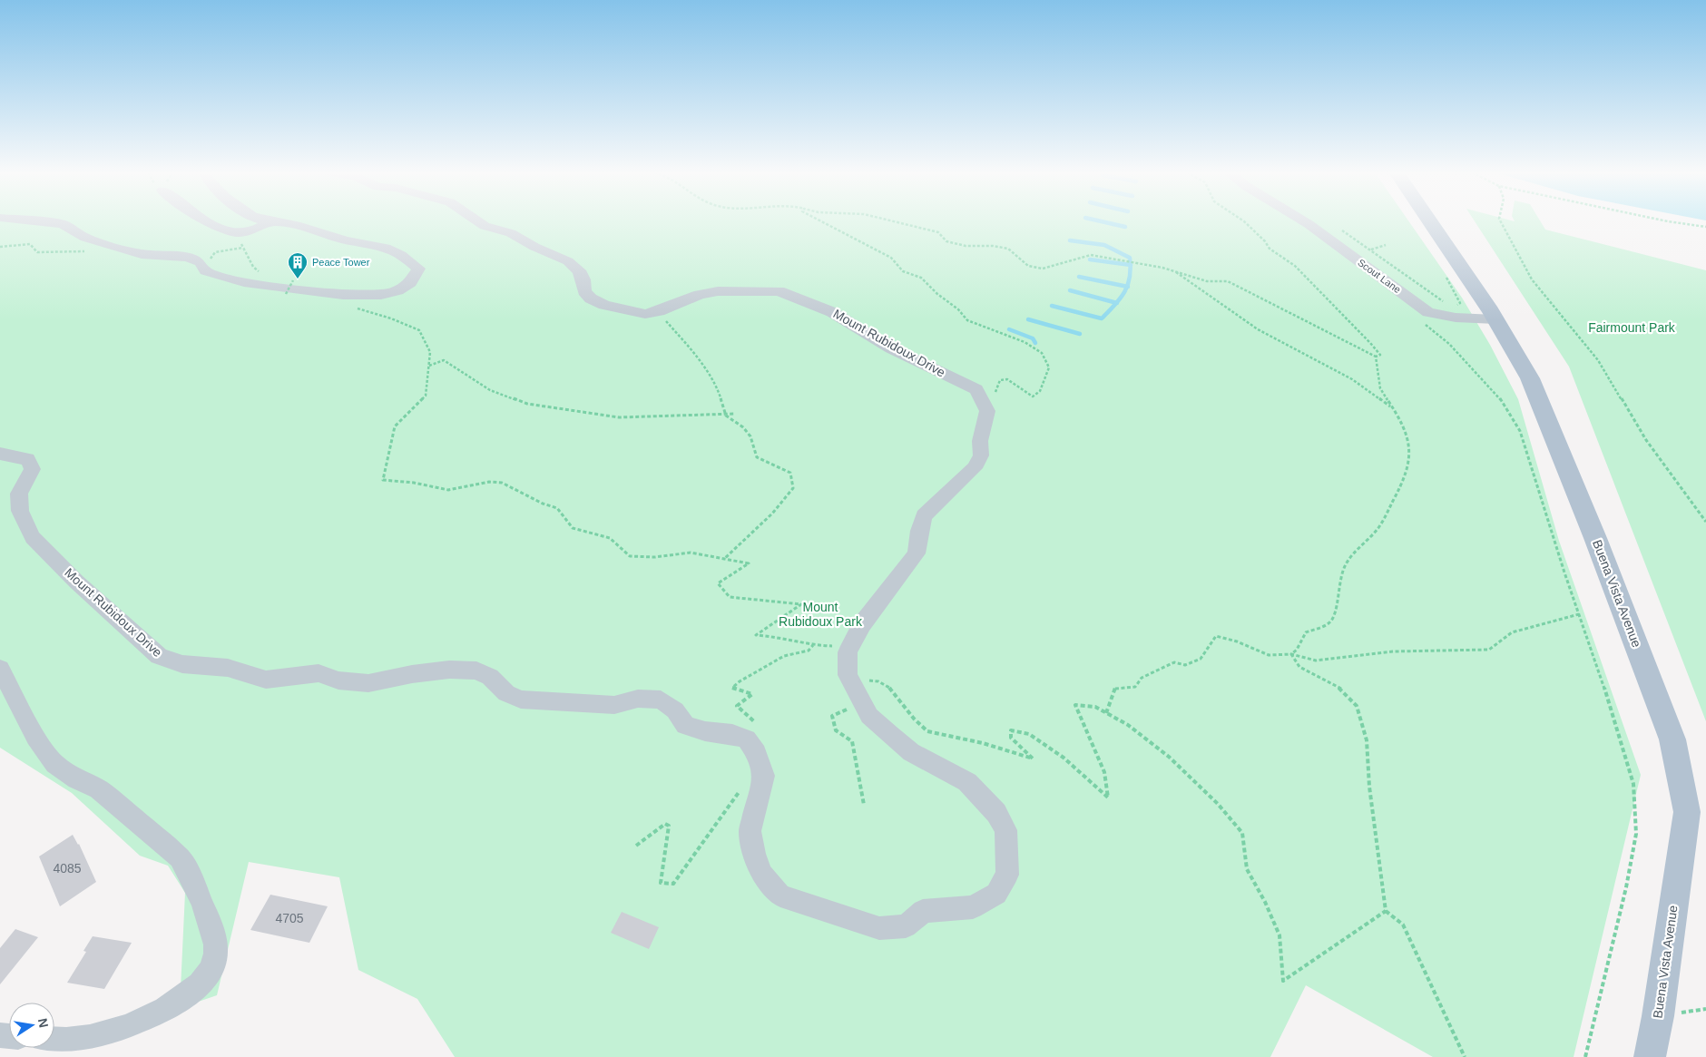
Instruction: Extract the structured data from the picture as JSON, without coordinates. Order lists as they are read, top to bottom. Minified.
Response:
{"streets":{"main road":["Buena Vista Avenue"],"street":["Scout Lane","Mount Rubidoux Drive"]},"crossings":[["Scout Lane","Buena Vista Avenue"]],"parks":["Fairmount Park","Mount Rubidoux Park"],"places":{"building":["Peace Tower"]},"house_numbers":["4085","4705"],"north":"right"}
